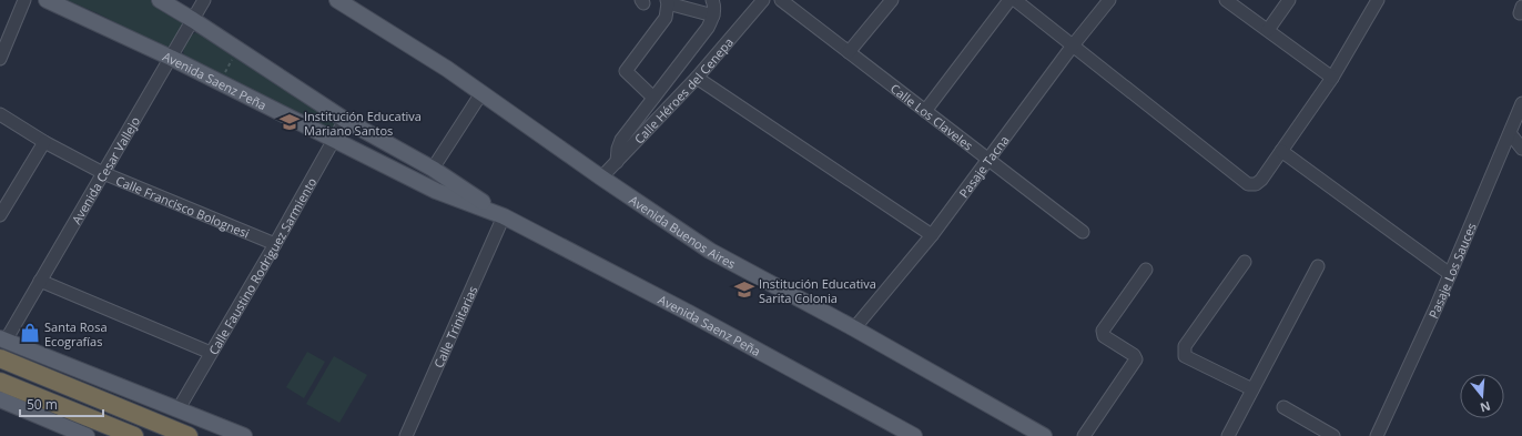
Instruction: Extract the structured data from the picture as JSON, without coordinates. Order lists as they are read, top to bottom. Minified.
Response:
{"streets":{"main road":["Avenida Saenz Peña","Avenida Buenos Aires"],"street":["Calle Héroes del Cenepa","Calle Los Claveles","Pasaje Tacna","Avenida Cesar Vallejo","Calle Francisco Bolognesi","Calle Faustino Rodriguez Sarmiento","Pasaje Los Sauces","Calle Trinitarias"]},"crossings":[["Avenida Saenz Peña","Avenida Cesar Vallejo"],["Avenida Saenz Peña","Calle Faustino Rodriguez Sarmiento"],["Avenida Saenz Peña","Calle Trinitarias"],["Calle Héroes del Cenepa","Avenida Buenos Aires"],["Calle Los Claveles","Pasaje Tacna"],["Pasaje Tacna","Avenida Buenos Aires"],["Avenida Cesar Vallejo","Calle Francisco Bolognesi"],["Calle Francisco Bolognesi","Calle Faustino Rodriguez Sarmiento"]],"places":{"school or university":["Institución Educativa Mariano Santos","Institución Educativa Sarita Colonia"],"shop":["Santa Rosa Ecografías"]},"scale_bar":"50 m","north":"bottom"}
